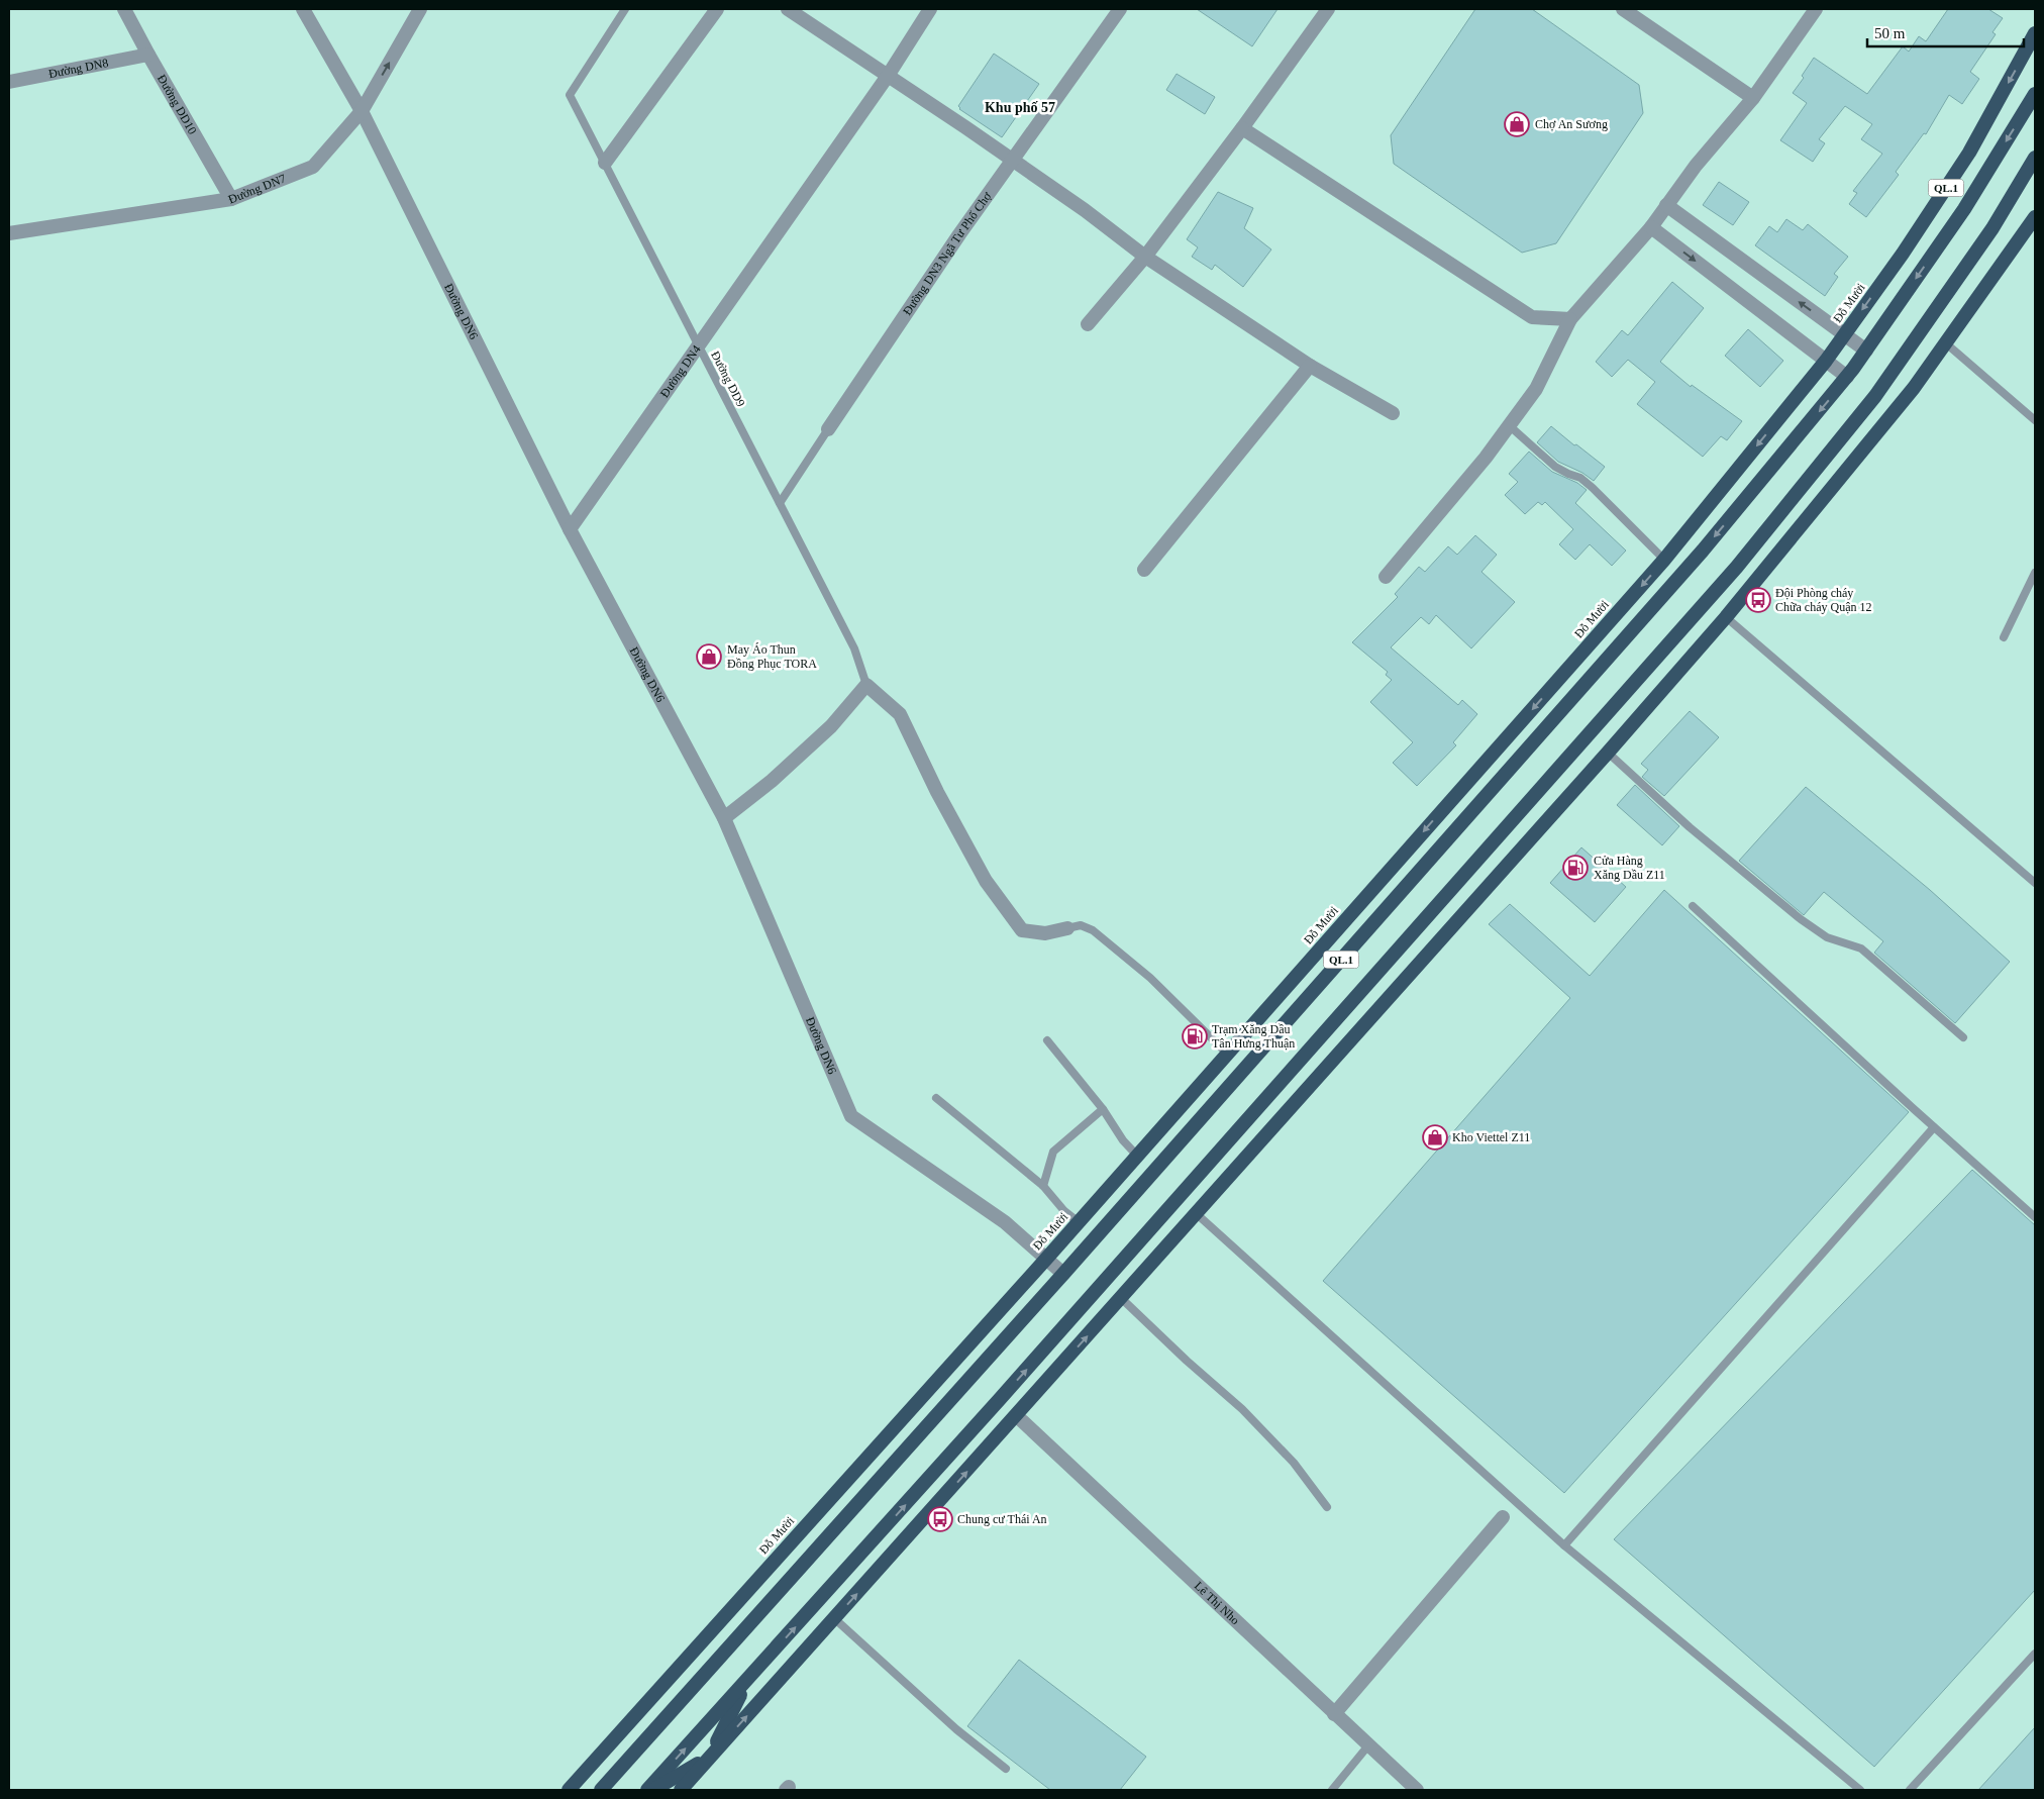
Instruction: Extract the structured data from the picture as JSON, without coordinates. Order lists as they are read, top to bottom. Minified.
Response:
{"streets":{"highway":["QL.1","Đỗ Mười"],"street":["Đường DN8","Đường DD10","Đường DN7","Đường DN3 Ngã Tư Phố Chợ","Đường DN6","Đường DN4","Lê Thị Nho"],"lane":["Đường DD9"]},"crossings":[["Đường DN8","Đường DD10"],["Đường DD10","Đường DN7"],["Đường DN7","Đường DN6"],["QL.1","Đường DN6"],["Đường DN3 Ngã Tư Phố Chợ","Đường DD9"],["Đỗ Mười","Đường DN6"],["Đường DN6","Đường DN4"],["Đường DN4","Đường DD9"]],"districts":["Khu phố 57"],"places":{"shop":["Chợ An Sương","May Áo Thun Đồng Phục TORA","Kho Viettel Z11"],"bus stop":["Đội Phòng cháy Chữa cháy Quận 12","Chung cư Thái An"],"fuel station":["Cửa Hàng Xăng Dầu Z11","Trạm Xăng Dầu Tân Hưng Thuận"]},"scale_bar":"50 m"}
